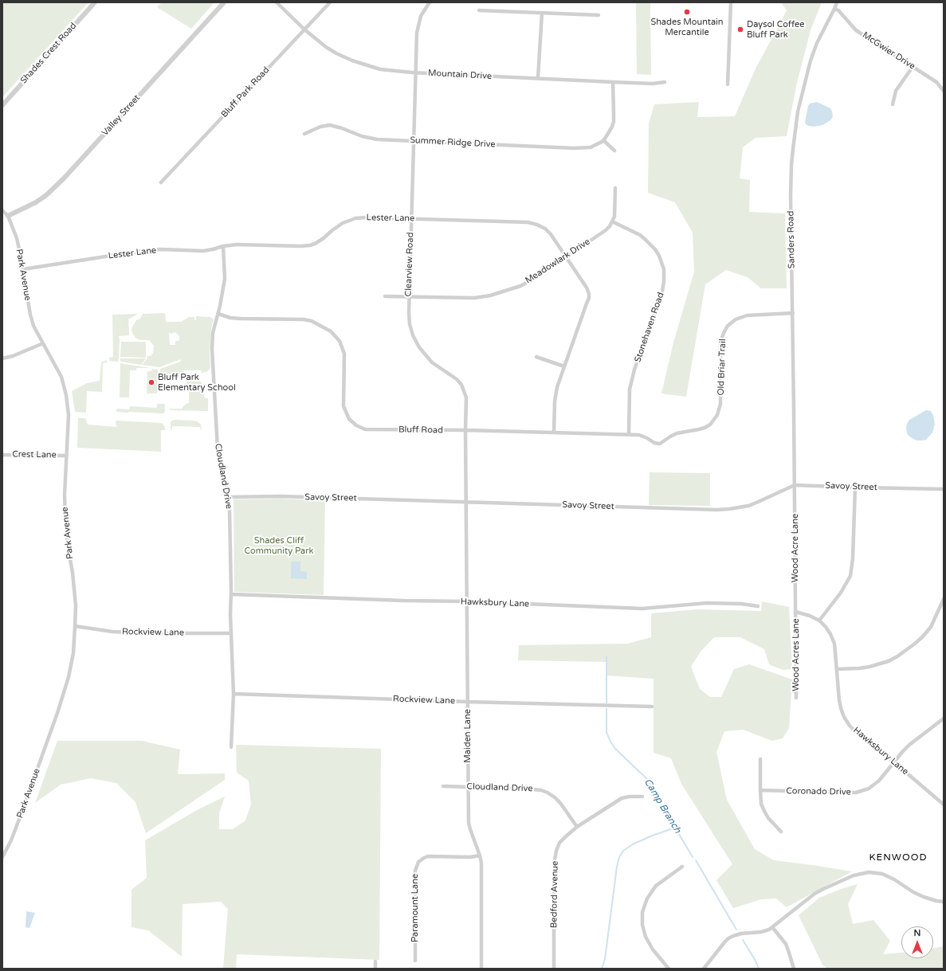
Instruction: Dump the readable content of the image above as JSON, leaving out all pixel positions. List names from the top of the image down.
{
  "streets": {
    "street": [
      "McGwier Drive",
      "Shades Crest Road",
      "Mountain Drive",
      "Bluff Park Road",
      "Valley Street",
      "Summer Ridge Drive",
      "Lester Lane",
      "Sanders Road",
      "Meadowlark Drive",
      "Clearview Road",
      "Park Avenue",
      "Stonehaven Road",
      "Old Briar Trail",
      "Bluff Road",
      "Crest Lane",
      "Cloudland Drive",
      "Savoy Street",
      "Wood Acre Lane",
      "Hawksbury Lane",
      "Rockview Lane",
      "Wood Acres Lane",
      "Maiden Lane",
      "Coronado Drive",
      "Bedford Avenue",
      "Paramount Lane"
    ]
  },
  "crossings": [
    ["McGwier Drive", "Sanders Road"],
    ["Mountain Drive", "Bluff Park Road"],
    ["Mountain Drive", "Clearview Road"],
    ["Valley Street", "Park Avenue"],
    ["Summer Ridge Drive", "Clearview Road"],
    ["Lester Lane", "Meadowlark Drive"],
    ["Lester Lane", "Clearview Road"],
    ["Lester Lane", "Park Avenue"],
    ["Lester Lane", "Bluff Road"],
    ["Lester Lane", "Cloudland Drive"],
    ["Sanders Road", "Old Briar Trail"],
    ["Sanders Road", "Savoy Street"],
    ["Sanders Road", "Wood Acre Lane"],
    ["Meadowlark Drive", "Clearview Road"],
    ["Meadowlark Drive", "Stonehaven Road"],
    ["Clearview Road", "Bluff Road"],
    ["Clearview Road", "Savoy Street"],
    ["Clearview Road", "Maiden Lane"],
    ["Park Avenue", "Crest Lane"],
    ["Park Avenue", "Rockview Lane"],
    ["Stonehaven Road", "Bluff Road"],
    ["Old Briar Trail", "Bluff Road"],
    ["Bluff Road", "Cloudland Drive"],
    ["Cloudland Drive", "Savoy Street"],
    ["Cloudland Drive", "Hawksbury Lane"],
    ["Cloudland Drive", "Rockview Lane"],
    ["Cloudland Drive", "Maiden Lane"],
    ["Cloudland Drive", "Bedford Avenue"],
    ["Savoy Street", "Wood Acre Lane"],
    ["Savoy Street", "Maiden Lane"],
    ["Wood Acre Lane", "Hawksbury Lane"],
    ["Wood Acre Lane", "Wood Acres Lane"],
    ["Hawksbury Lane", "Wood Acres Lane"],
    ["Hawksbury Lane", "Maiden Lane"],
    ["Hawksbury Lane", "Coronado Drive"],
    ["Rockview Lane", "Maiden Lane"],
    ["Maiden Lane", "Paramount Lane"]
  ],
  "districts": ["KENWOOD"],
  "water": ["Camp Branch"],
  "parks": ["Shades Cliff Community Park"],
  "places": ["Shades Mountain Mercantile", "Daysol Coffee Bluff Park", "Bluff Park Elementary School"],
  "north": "top"
}
